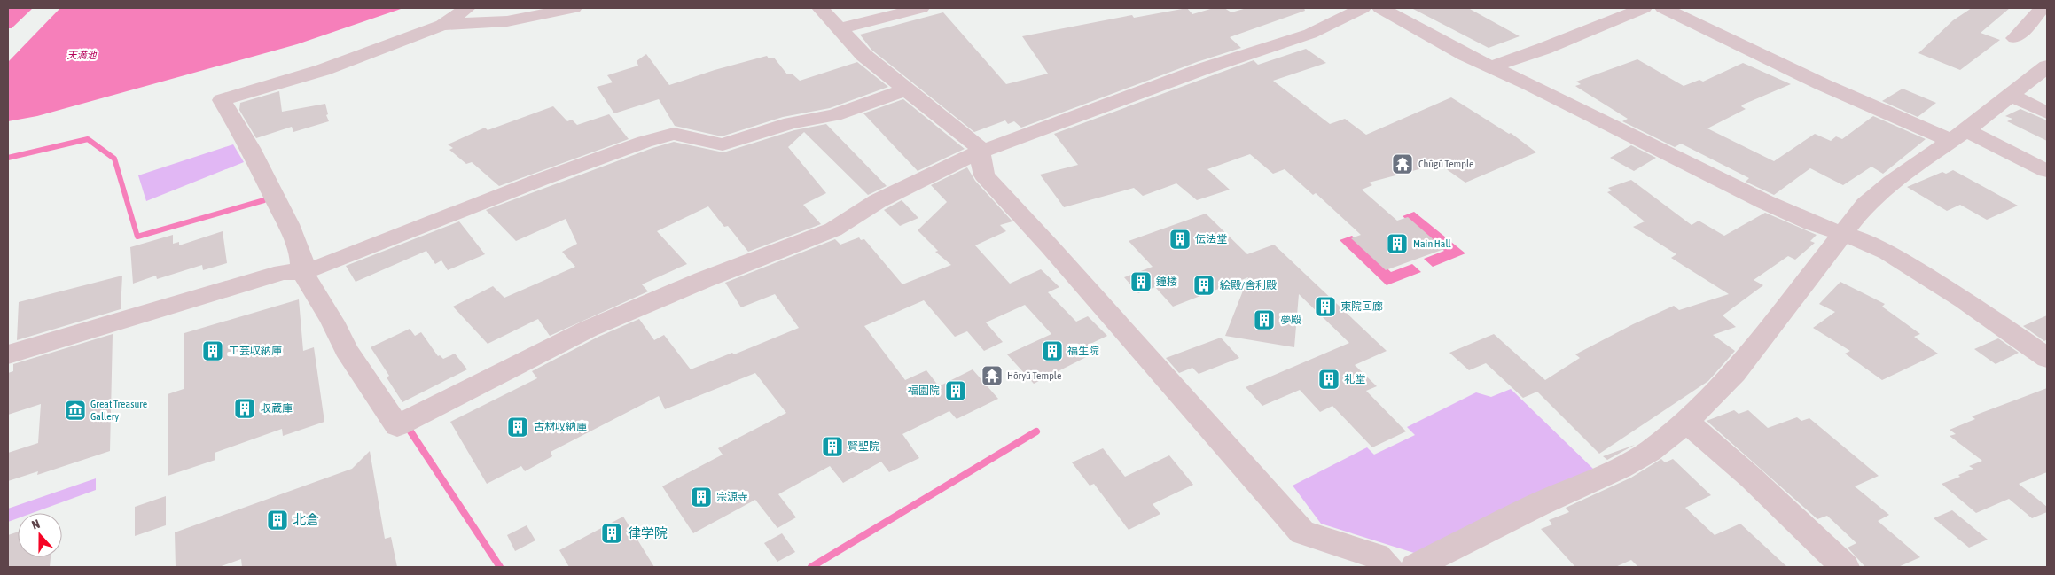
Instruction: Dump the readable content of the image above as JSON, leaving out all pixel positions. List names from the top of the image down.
{
  "water": ["天満池"],
  "places": {
    "temple": ["Chūgū Temple", "Hōryū Temple"],
    "building": [
      "伝法堂",
      "Main Hall",
      "鐘楼",
      "絵殿/舎利殿",
      "東院回廊",
      "夢殿",
      "工芸収納庫",
      "福生院",
      "礼堂",
      "福園院",
      "収蔵庫",
      "古材収納庫",
      "賢聖院",
      "宗源寺",
      "北倉",
      "律学院"
    ],
    "museum": ["Great Treasure Gallery"]
  },
  "north": "top"
}
